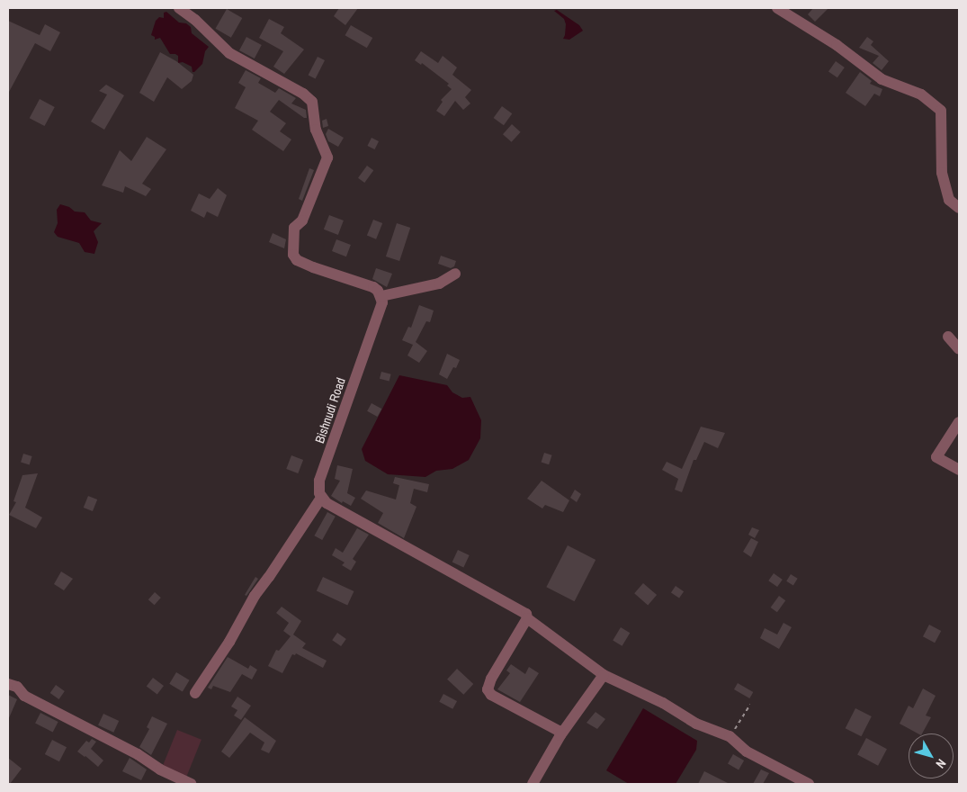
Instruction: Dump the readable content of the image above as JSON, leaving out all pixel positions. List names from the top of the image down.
{
  "streets": {
    "street": ["Bishnudi Road"]
  },
  "north": "bottom right"
}
